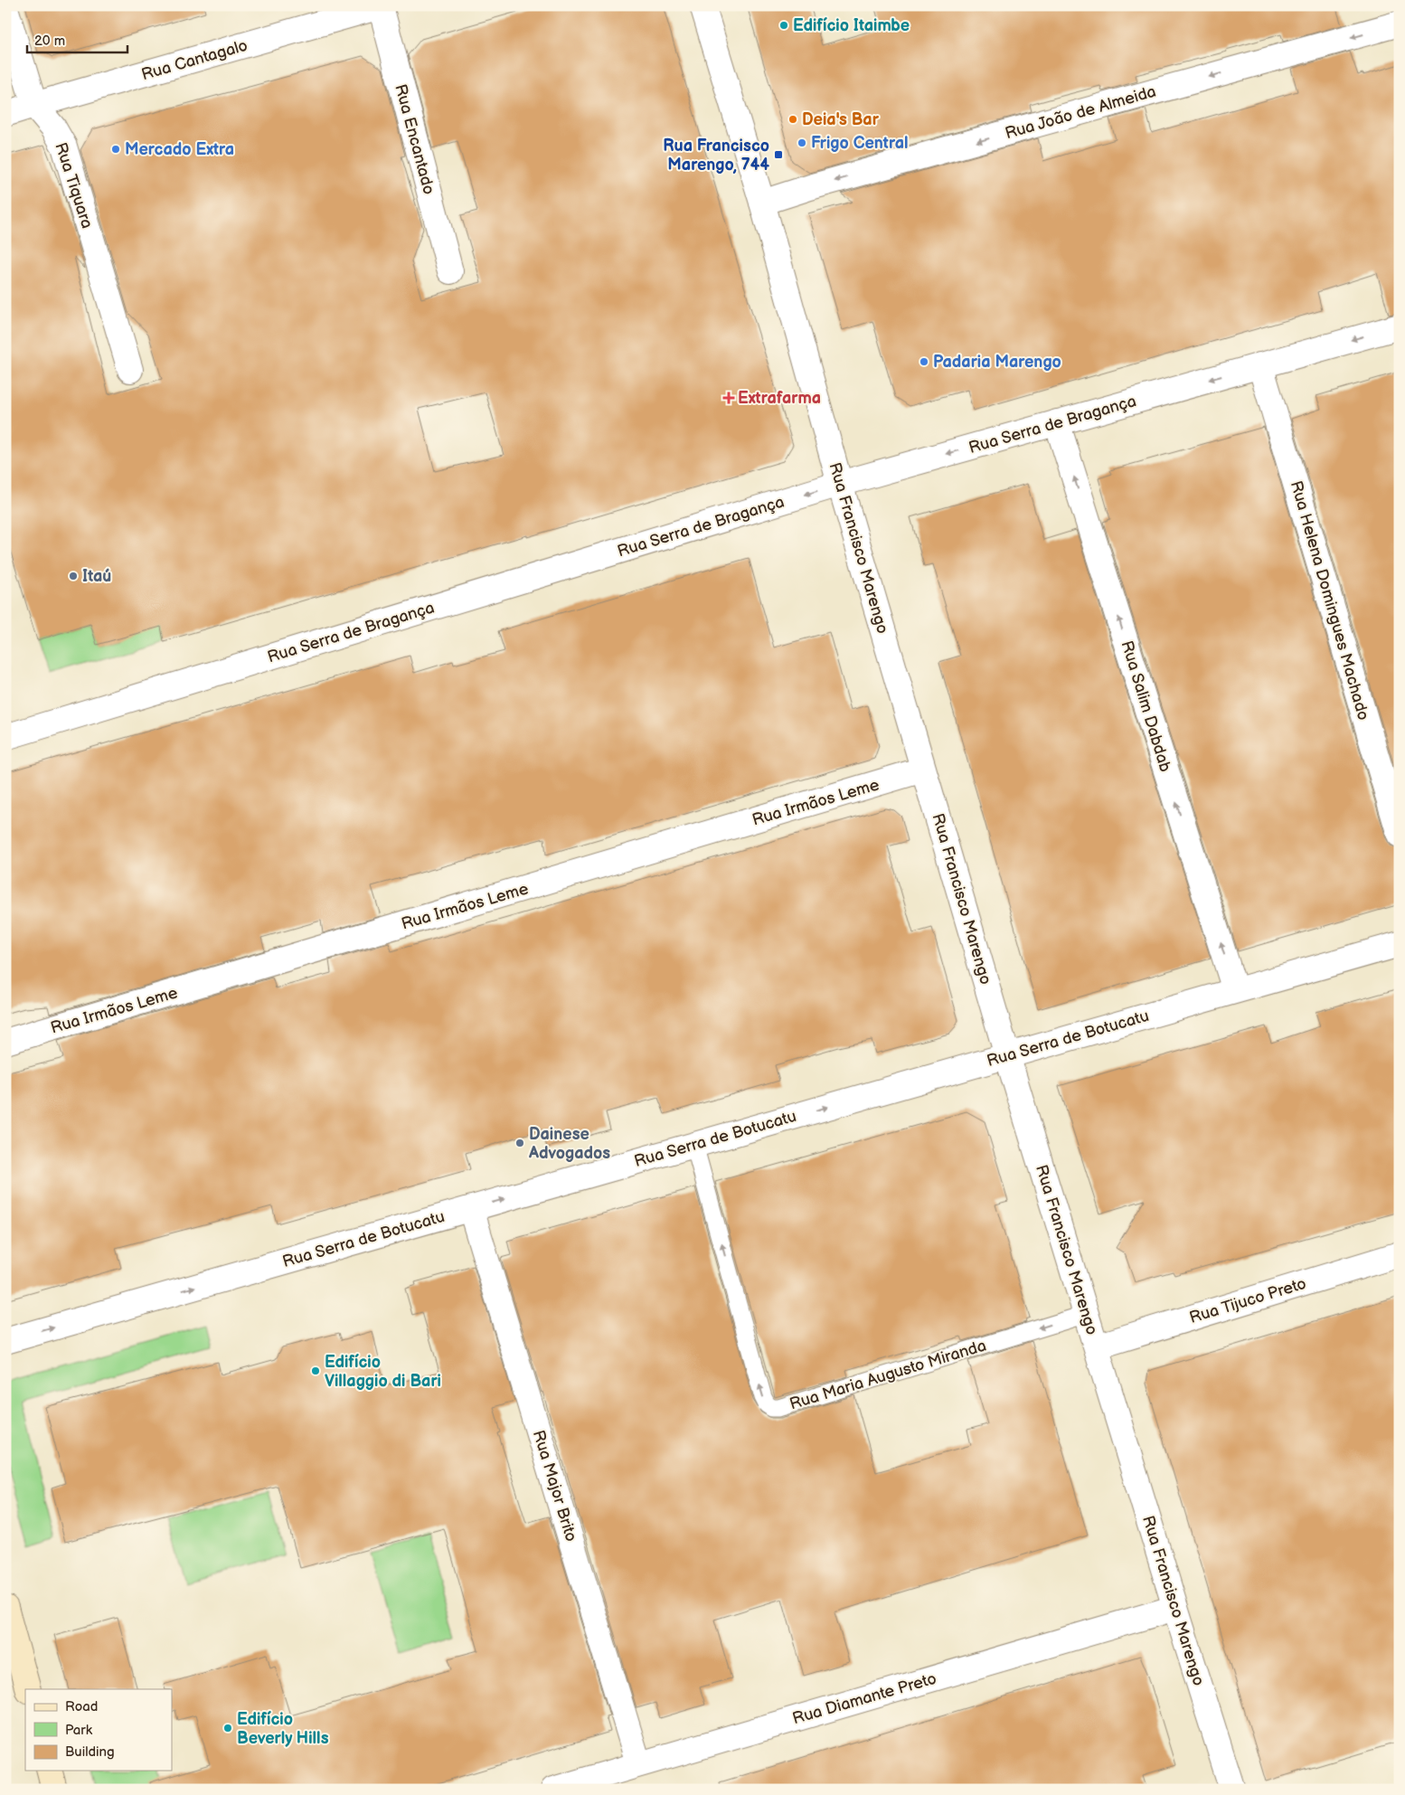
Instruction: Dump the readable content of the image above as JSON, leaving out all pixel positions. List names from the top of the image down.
{
  "streets": {
    "street": [
      "Rua Cantagalo",
      "Rua João de Almeida",
      "Rua Encantado",
      "Rua Tiquara",
      "Rua Serra de Bragança",
      "Rua Francisco Marengo",
      "Rua Helena Domingues Machado",
      "Rua Salim Dabdab",
      "Rua Irmãos Leme",
      "Rua Serra de Botucatu",
      "Rua Tijuco Preto",
      "Rua Major Brito",
      "Rua Diamante Preto"
    ],
    "lane": ["Rua Maria Augusto Miranda"]
  },
  "crossings": [
    ["Rua Cantagalo", "Rua Encantado"],
    ["Rua Cantagalo", "Rua Tiquara"],
    ["Rua João de Almeida", "Rua Francisco Marengo"],
    ["Rua Serra de Bragança", "Rua Francisco Marengo"],
    ["Rua Serra de Bragança", "Rua Helena Domingues Machado"],
    ["Rua Serra de Bragança", "Rua Salim Dabdab"],
    ["Rua Francisco Marengo", "Rua Irmãos Leme"],
    ["Rua Francisco Marengo", "Rua Serra de Botucatu"],
    ["Rua Francisco Marengo", "Rua Tijuco Preto"],
    ["Rua Francisco Marengo", "Rua Maria Augusto Miranda"],
    ["Rua Francisco Marengo", "Rua Diamante Preto"],
    ["Rua Salim Dabdab", "Rua Serra de Botucatu"],
    ["Rua Serra de Botucatu", "Rua Maria Augusto Miranda"],
    ["Rua Serra de Botucatu", "Rua Major Brito"],
    ["Rua Major Brito", "Rua Diamante Preto"]
  ],
  "one_way": [
    "Rua João de Almeida",
    "Rua Serra de Bragança",
    "Rua Salim Dabdab",
    "Rua Serra de Botucatu"
  ],
  "places": {
    "other": [
      "Edifício Itaimbe",
      "Deia's Bar",
      "Frigo Central",
      "Mercado Extra",
      "Padaria Marengo",
      "Itaú",
      "Dainese Advogados",
      "Edifício Villaggio di Bari",
      "Edifício Beverly Hills"
    ],
    "transit": ["Rua Francisco Marengo, 744"],
    "health": ["Extrafarma"]
  },
  "legend": ["Road", "Park", "Building"],
  "scale_bar": "20 m"
}
